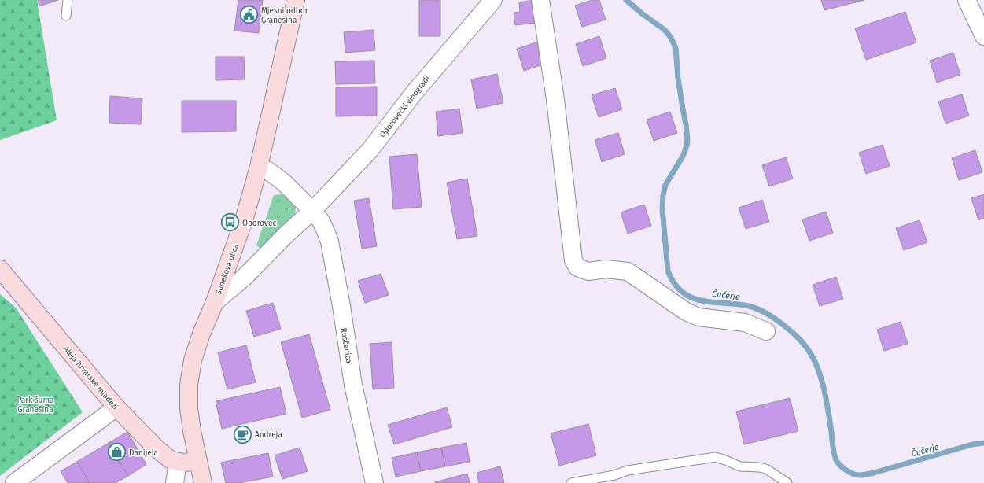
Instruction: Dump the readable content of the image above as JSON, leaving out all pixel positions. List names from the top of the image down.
{
  "streets": {
    "street": [
      "Oporovečki vinogradi",
      "Sunekova ulica",
      "Ruščenica",
      "Aleja hrvatske mladeži"
    ]
  },
  "crossings": [
    ["Oporovečki vinogradi", "Sunekova ulica"],
    ["Oporovečki vinogradi", "Ruščenica"],
    ["Sunekova ulica", "Aleja hrvatske mladeži"]
  ],
  "water": ["Čučerje"],
  "parks": ["Park šuma Granešina"],
  "places": {
    "public building": ["Mjesni odbor Granešina"],
    "bus stop": ["Oporovec"],
    "cafe": ["Andreja"],
    "shop": ["Danijela"]
  }
}
